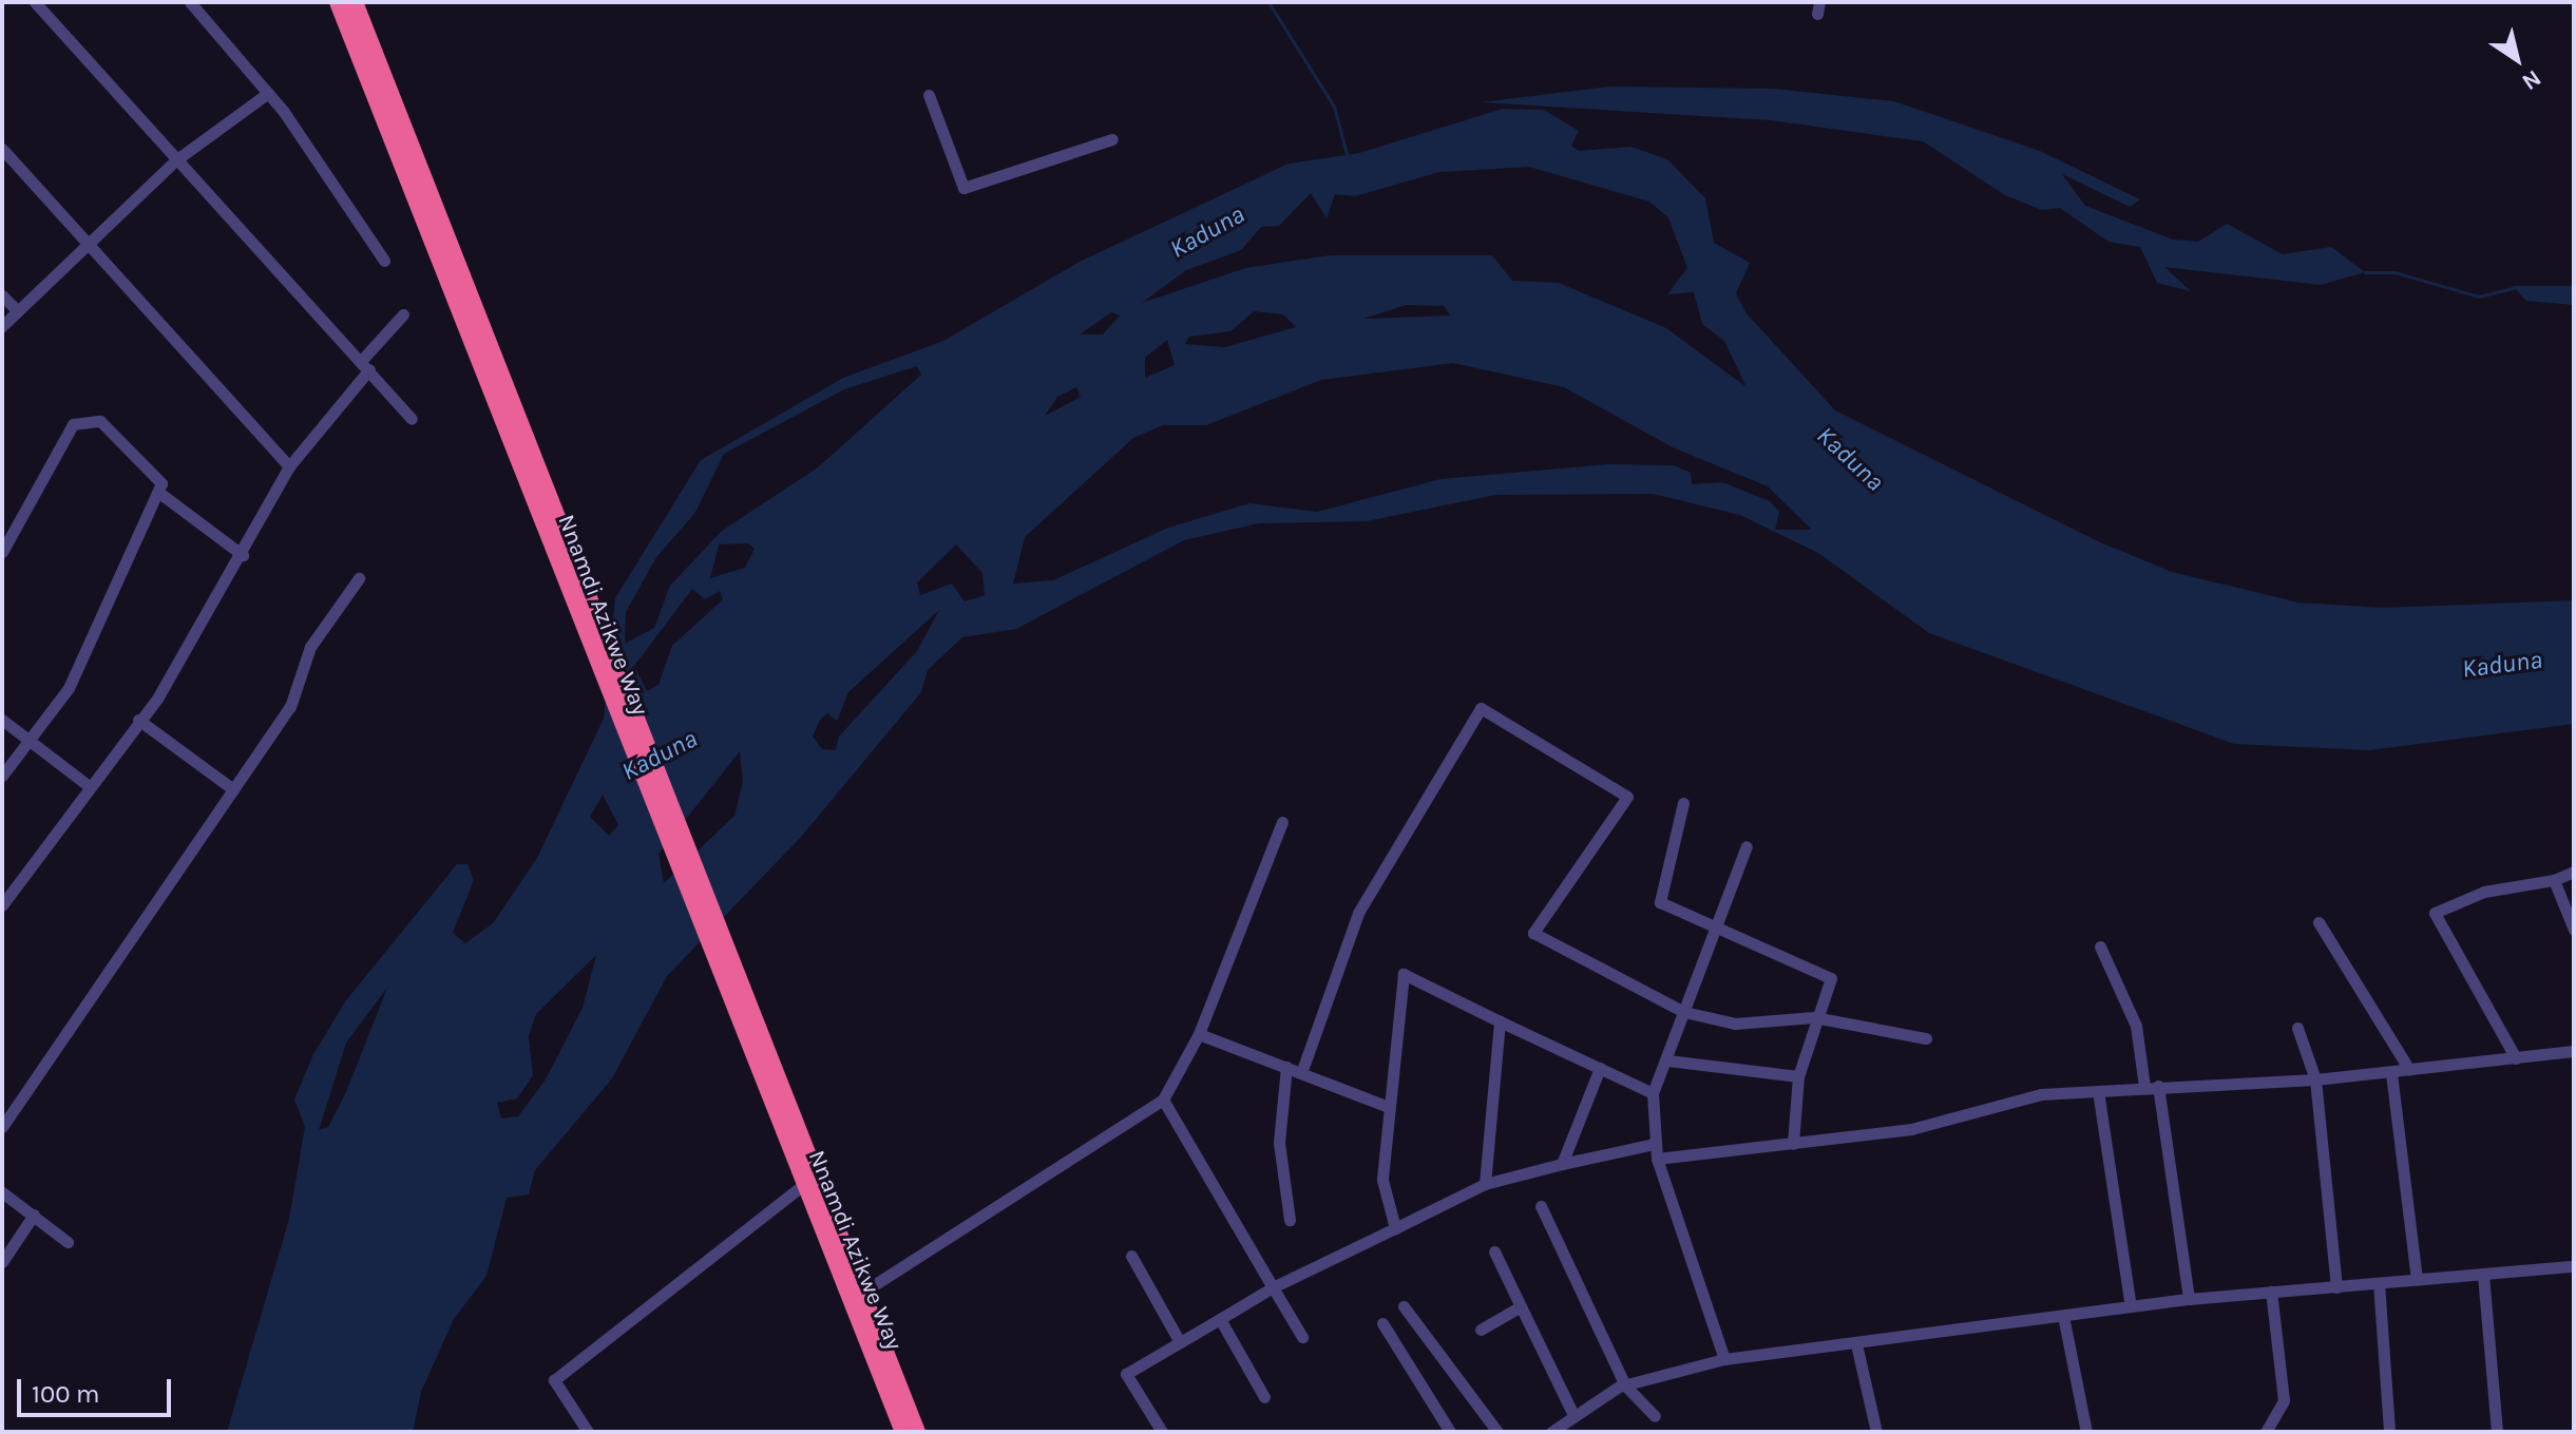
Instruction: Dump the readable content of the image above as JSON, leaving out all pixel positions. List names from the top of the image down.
{
  "streets": {
    "highway": ["Nnamdi Azikwe Way"]
  },
  "water": ["Kaduna"],
  "scale_bar": "100 m",
  "north": "bottom right"
}
